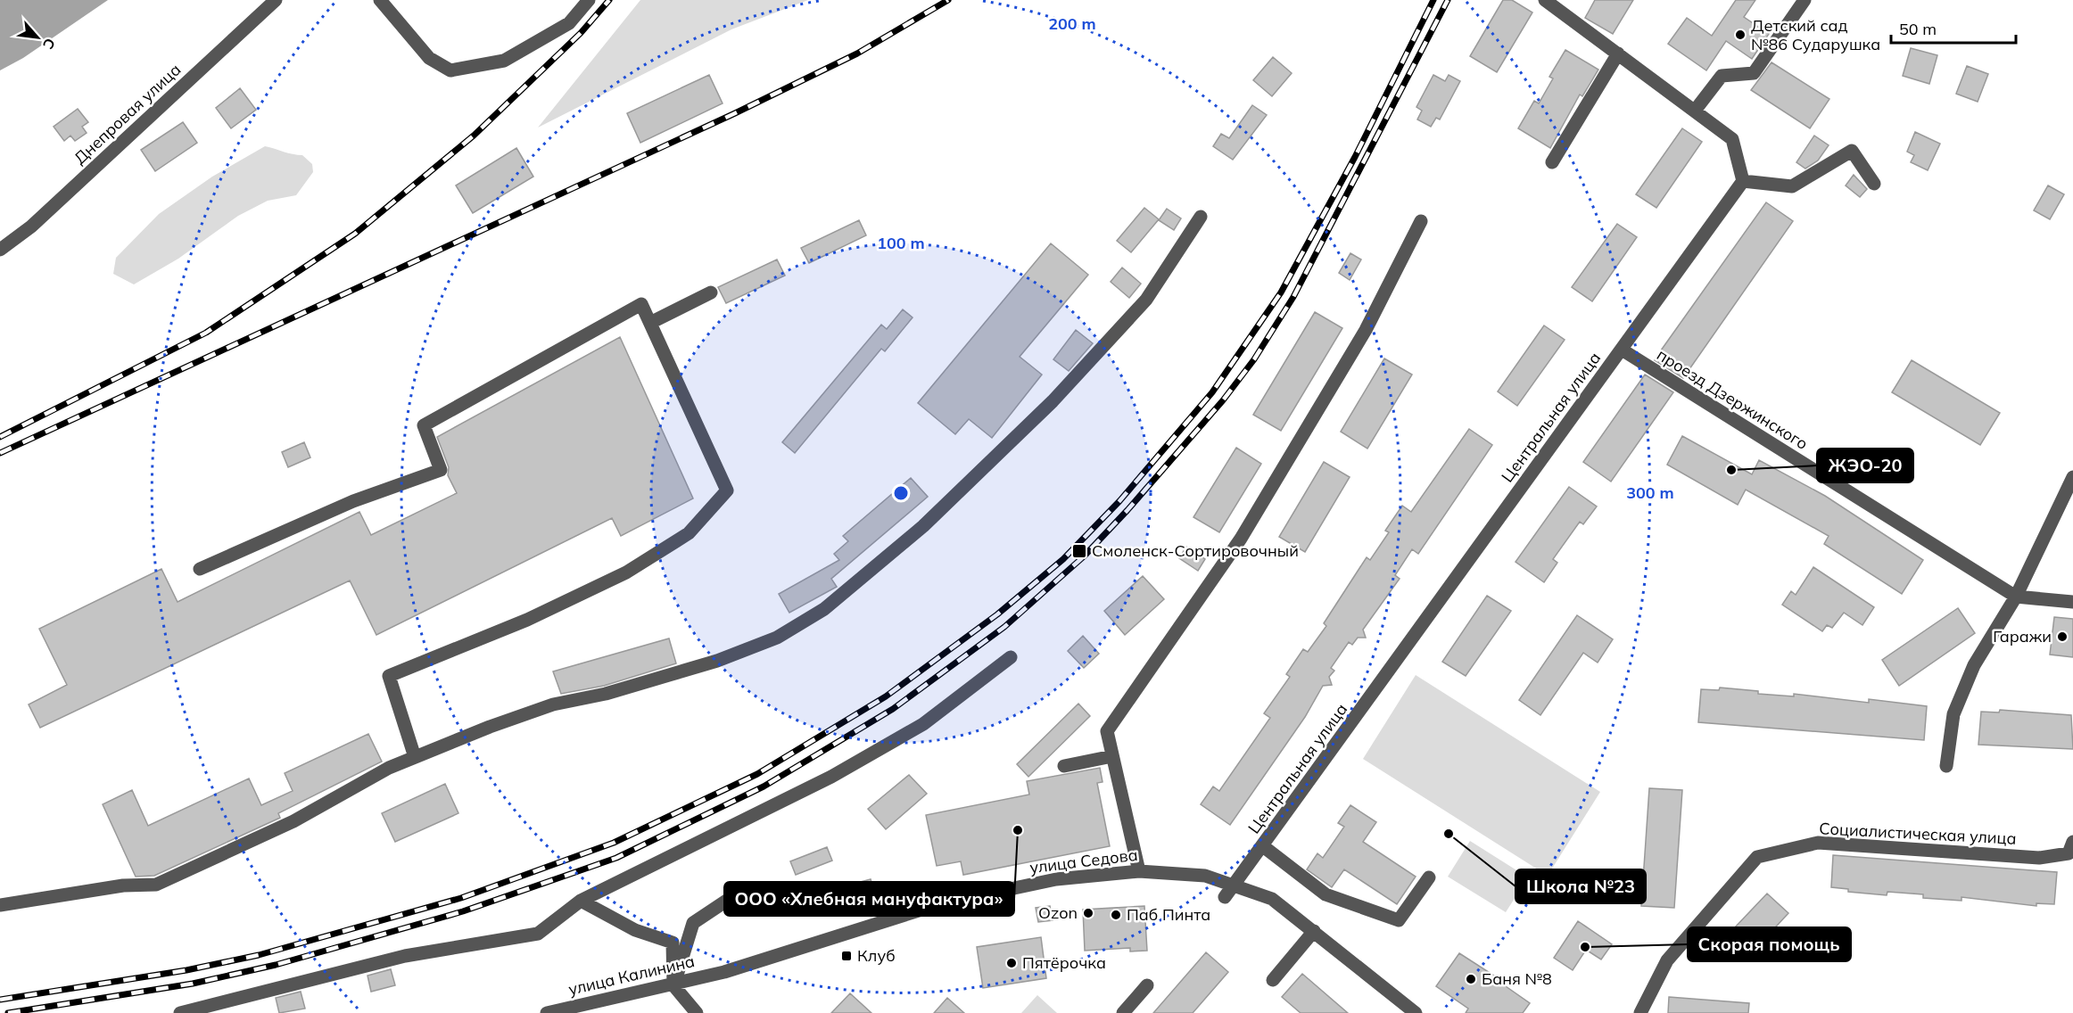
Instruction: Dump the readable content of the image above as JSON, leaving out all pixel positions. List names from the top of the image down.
{
  "streets": {
    "street": [
      "Днепровая улица",
      "проезд Дзержинского",
      "Центральная улица",
      "Социалистическая улица",
      "улица Седова",
      "улица Калинина"
    ]
  },
  "crossings": [
    ["проезд Дзержинского", "Центральная улица"],
    ["Центральная улица", "улица Седова"],
    ["улица Седова", "улица Калинина"]
  ],
  "places": {
    "other": [
      "Детский сад №86 Сударушка",
      "ЖЭО-20",
      "Гаражи",
      "ООО «Хлебная мануфактура»",
      "Школа №23",
      "Ozon",
      "Паб Пинта",
      "Скорая помощь",
      "Пятёрочка",
      "Баня №8"
    ],
    "transit": ["Смоленск-Сортировочный", "Клуб"]
  },
  "scale_bar": "50 m",
  "north": "bottom right",
  "rings": ["200 m", "100 m", "300 m"]
}
